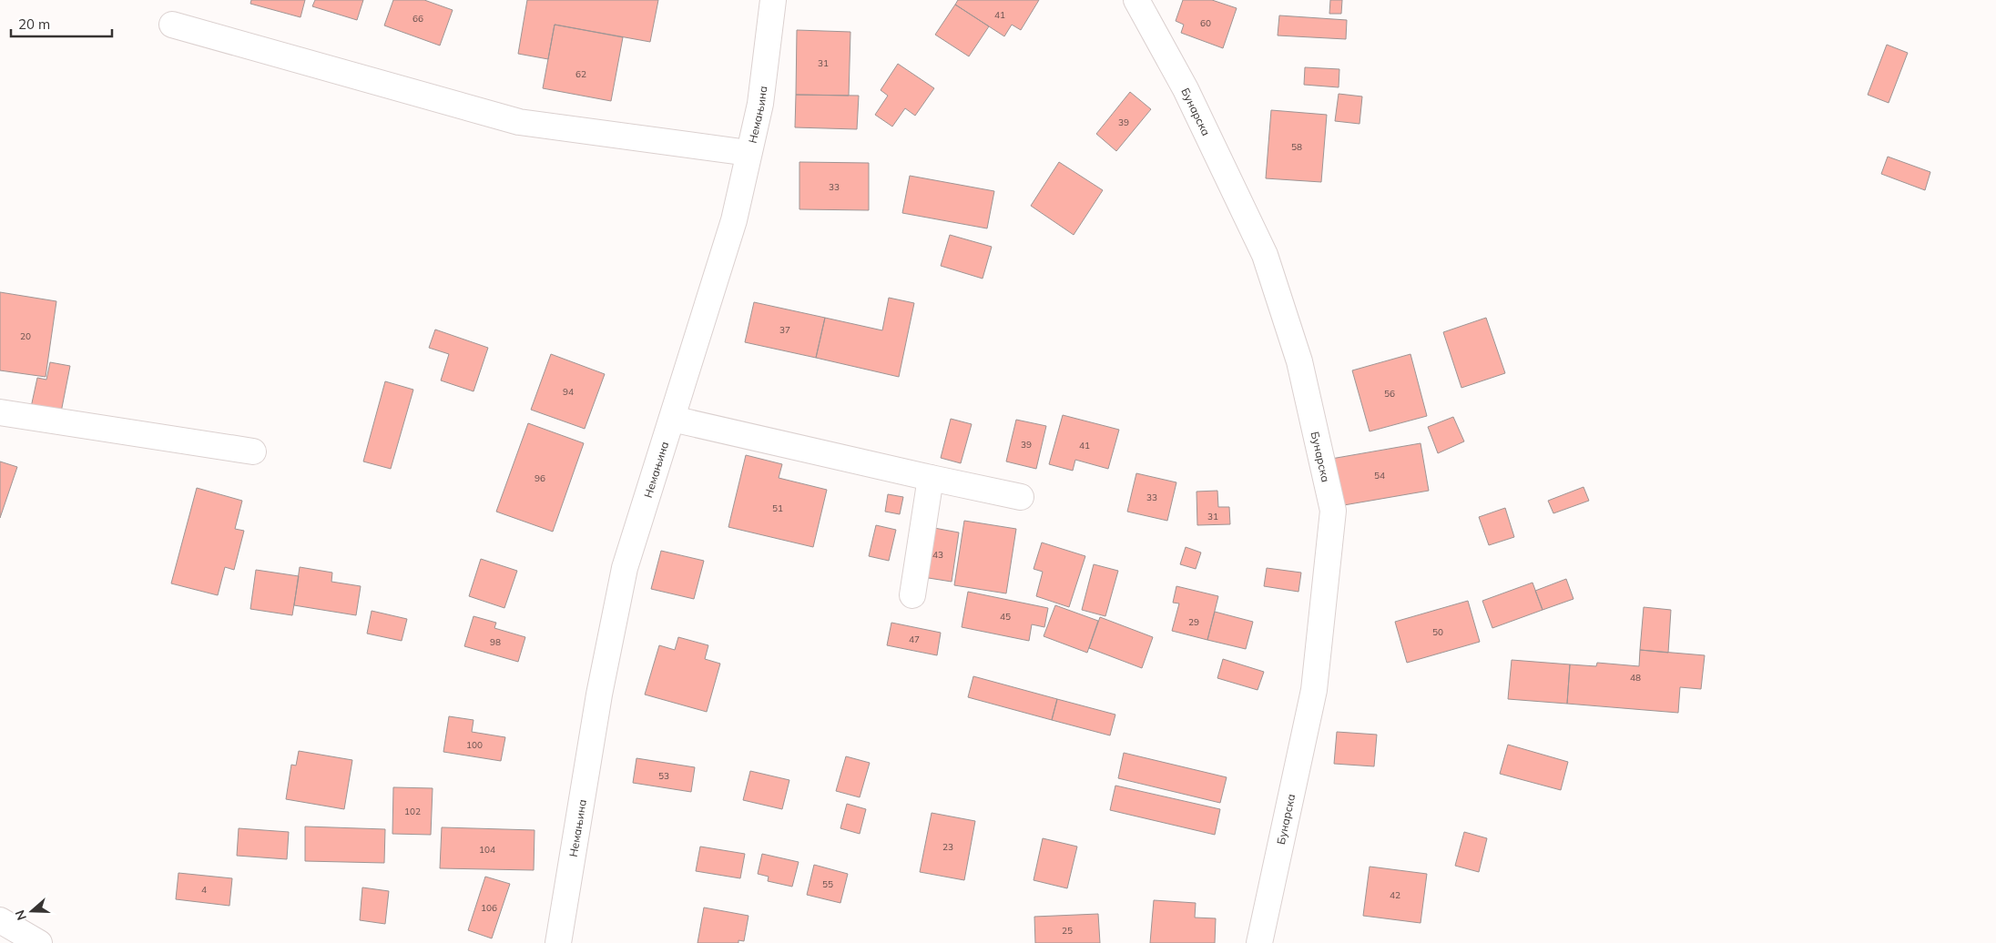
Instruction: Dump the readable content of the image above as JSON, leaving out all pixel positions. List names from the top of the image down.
{
  "streets": {
    "street": ["Бунарска", "Немањина"]
  },
  "house_numbers": [
    "41",
    "66",
    "60",
    "31",
    "62",
    "39",
    "58",
    "33",
    "37",
    "20",
    "94",
    "56",
    "39",
    "41",
    "54",
    "96",
    "33",
    "51",
    "31",
    "43",
    "45",
    "29",
    "50",
    "47",
    "98",
    "48",
    "100",
    "53",
    "102",
    "23",
    "104",
    "55",
    "4",
    "42",
    "106",
    "25"
  ],
  "scale_bar": "20 m",
  "north": "left"
}
